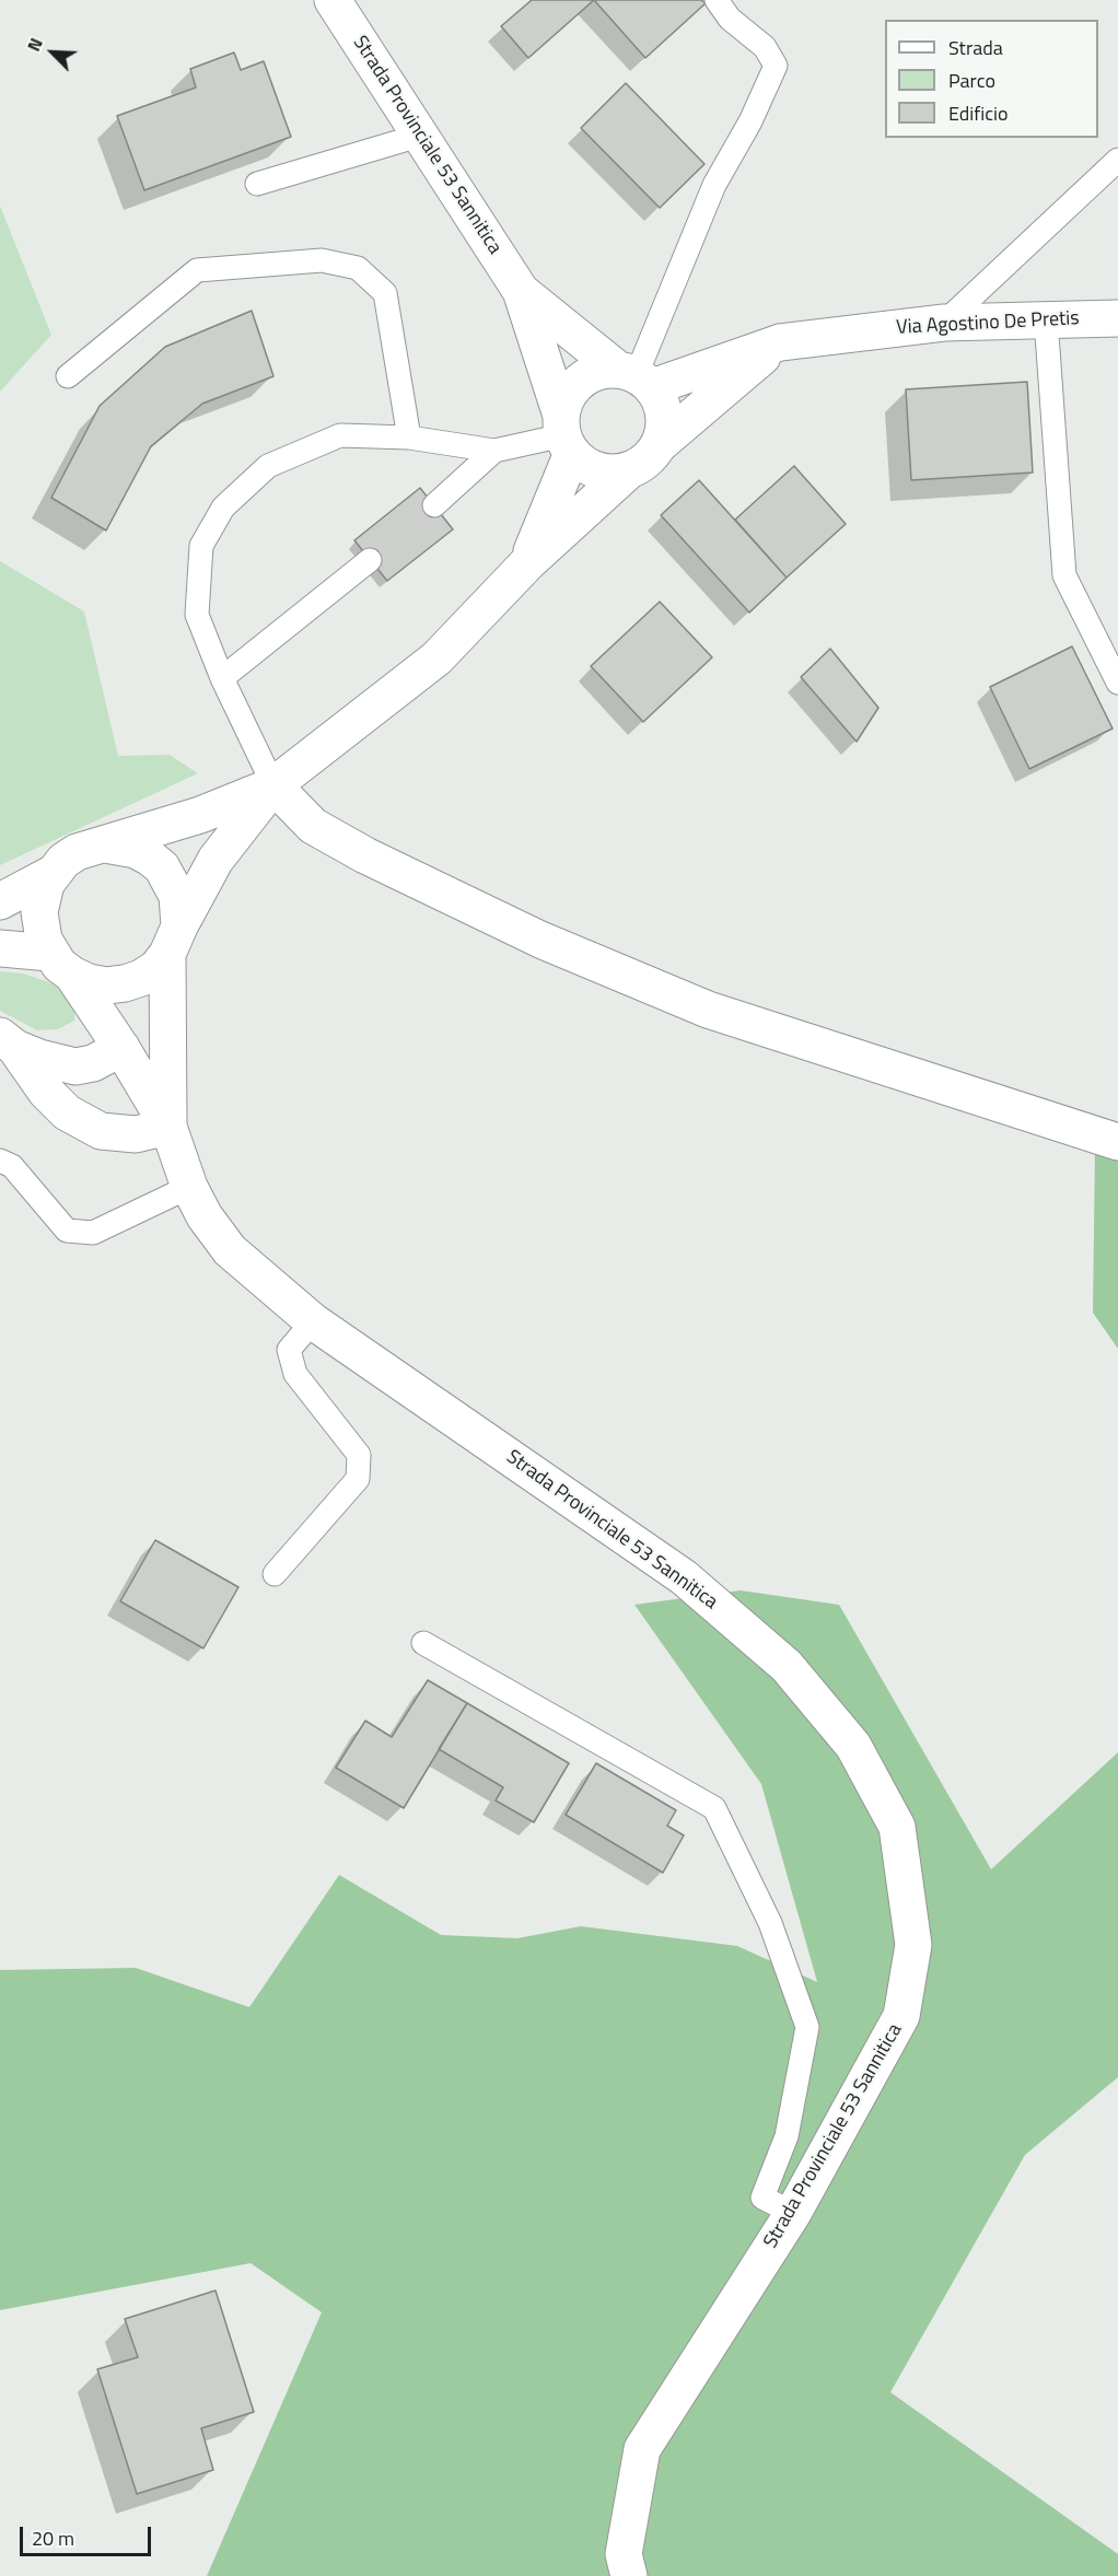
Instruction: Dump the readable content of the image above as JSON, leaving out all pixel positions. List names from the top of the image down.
{
  "streets": {
    "street": ["Strada Provinciale 53 Sannitica", "Via Agostino De Pretis"]
  },
  "crossings": [
    ["Strada Provinciale 53 Sannitica", "Via Agostino De Pretis"]
  ],
  "legend": ["Strada", "Parco", "Edificio"],
  "scale_bar": "20 m",
  "north": "top left"
}
